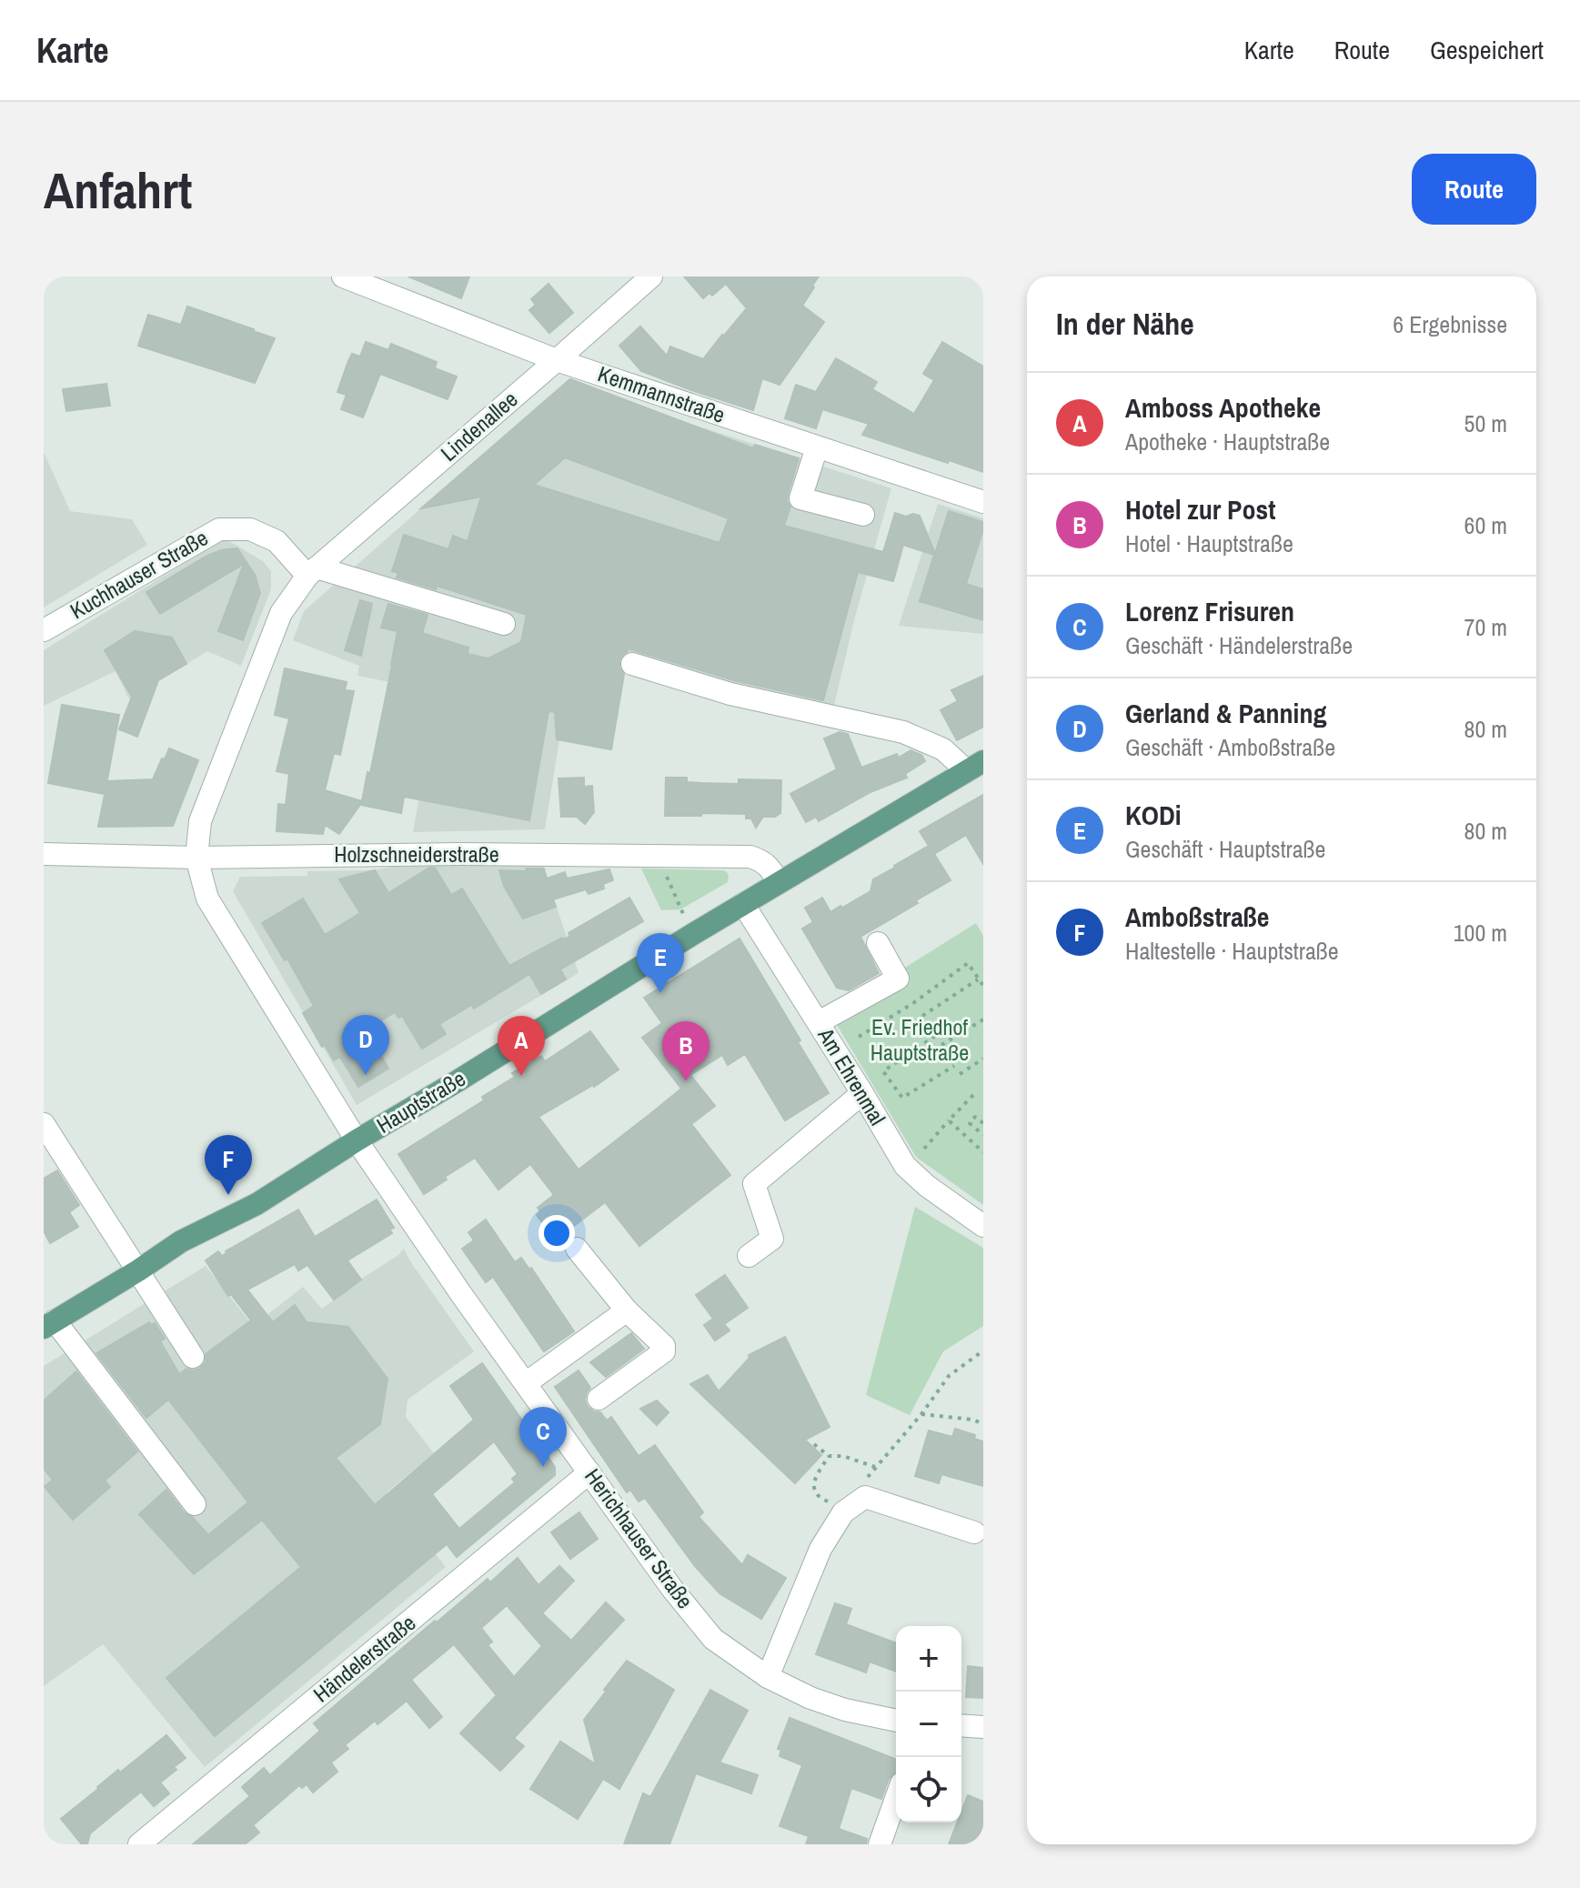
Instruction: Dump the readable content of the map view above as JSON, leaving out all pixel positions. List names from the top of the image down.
{
  "streets": {
    "main road": ["Hauptstraße"],
    "street": [
      "Kemmannstraße",
      "Lindenallee",
      "Kuchhauser Straße",
      "Holzschneiderstraße",
      "Am Ehrenmal",
      "Herichhauser Straße",
      "Händelerstraße"
    ]
  },
  "crossings": [
    ["Kemmannstraße", "Lindenallee"],
    ["Lindenallee", "Kuchhauser Straße"],
    ["Lindenallee", "Holzschneiderstraße"],
    ["Lindenallee", "Herichhauser Straße"],
    ["Holzschneiderstraße", "Hauptstraße"],
    ["Holzschneiderstraße", "Herichhauser Straße"],
    ["Am Ehrenmal", "Hauptstraße"],
    ["Hauptstraße", "Herichhauser Straße"],
    ["Herichhauser Straße", "Händelerstraße"]
  ],
  "parks": ["Ev. Friedhof Hauptstraße"],
  "page": {
    "header": "Karte",
    "nav": ["Karte", "Route", "Gespeichert"],
    "buttons": "Route",
    "title": "Anfahrt",
    "heading": ["In der Nähe", "6 Ergebnisse"],
    "list": [
      {
        "mark": "A",
        "name": "Amboss Apotheke",
        "note": "Apotheke · Hauptstraße",
        "value": "50 m"
      },
      {
        "mark": "B",
        "name": "Hotel zur Post",
        "note": "Hotel · Hauptstraße",
        "value": "60 m"
      },
      {
        "mark": "C",
        "name": "Lorenz Frisuren",
        "note": "Geschäft · Händelerstraße",
        "value": "70 m"
      },
      {
        "mark": "D",
        "name": "Gerland & Panning",
        "note": "Geschäft · Amboßstraße",
        "value": "80 m"
      },
      {
        "mark": "E",
        "name": "KODi",
        "note": "Geschäft · Hauptstraße",
        "value": "80 m"
      },
      {
        "mark": "F",
        "name": "Amboßstraße",
        "note": "Haltestelle · Hauptstraße",
        "value": "100 m"
      }
    ],
    "pins": [
      "E",
      "D",
      "A",
      "B",
      "F",
      "C"
    ],
    "map_buttons": ["+", "−"]
  }
}
